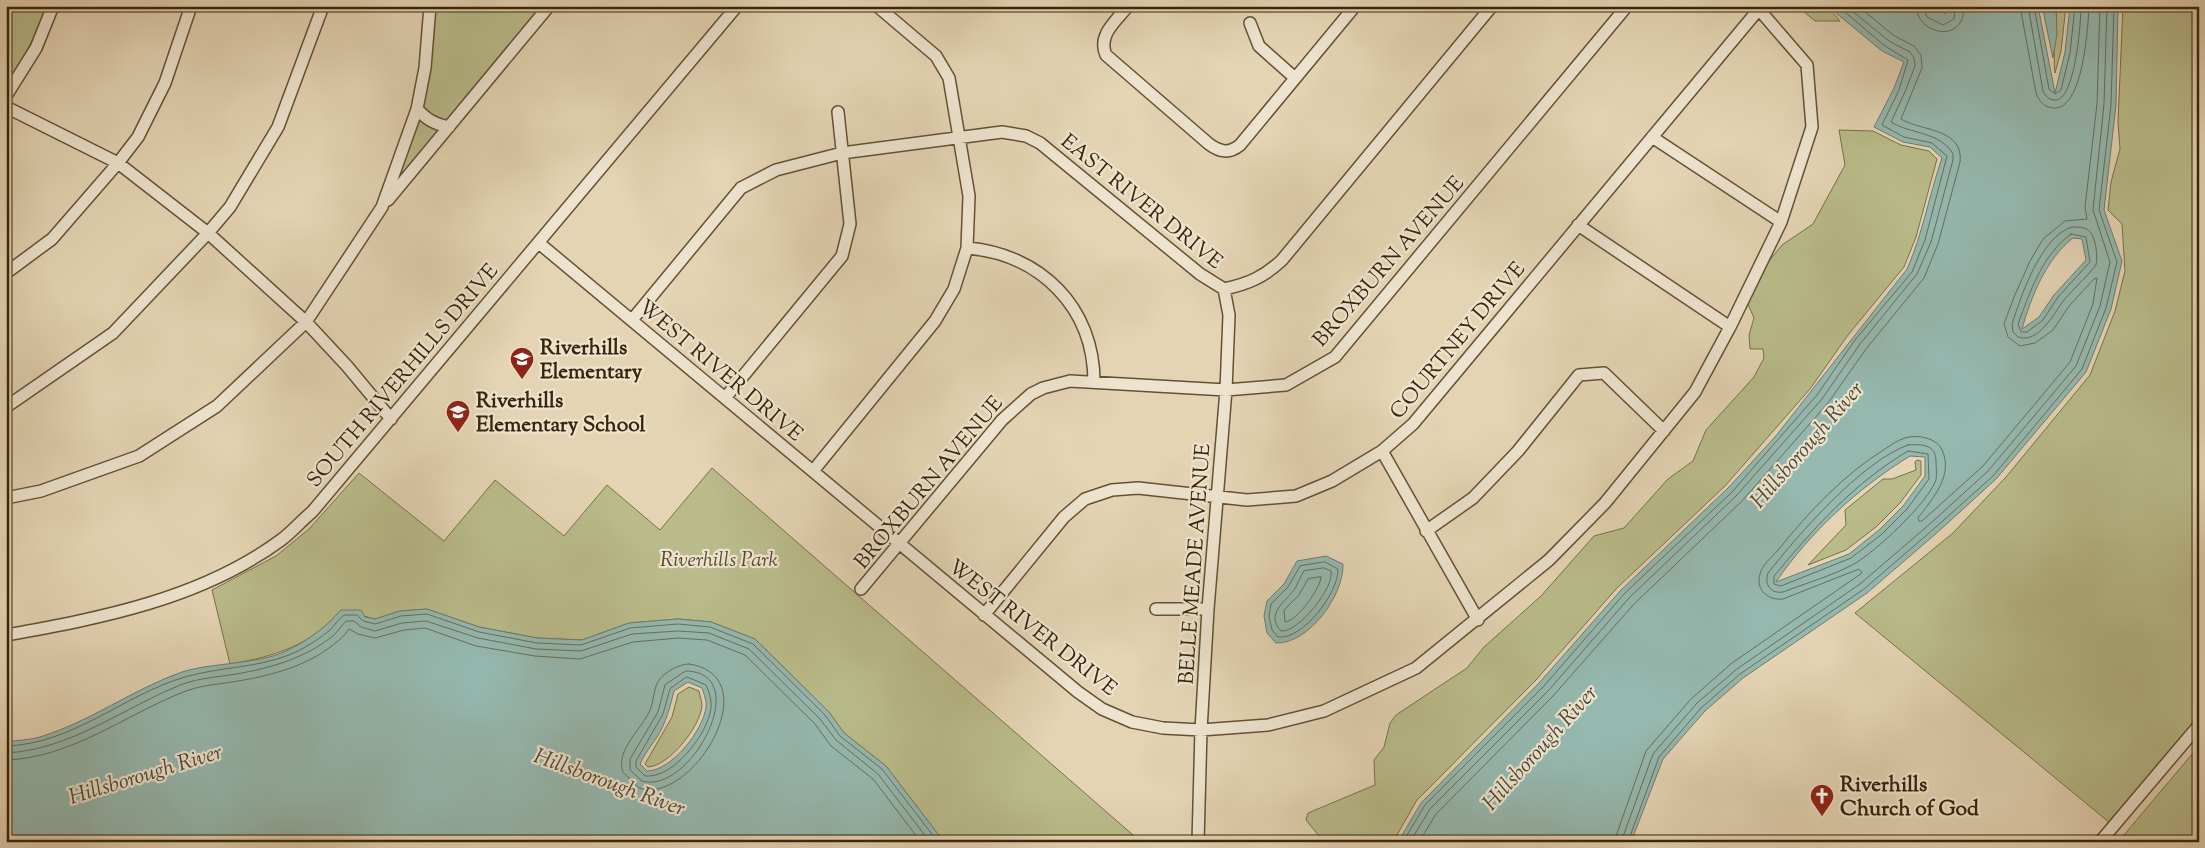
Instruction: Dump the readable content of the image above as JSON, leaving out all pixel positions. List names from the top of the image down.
{
  "streets": {
    "street": [
      "EAST RIVER DRIVE",
      "BROXBURN AVENUE",
      "COURTNEY DRIVE",
      "WEST RIVER DRIVE",
      "SOUTH RIVERHILLS DRIVE",
      "BELLE MEADE AVENUE"
    ]
  },
  "crossings": [
    ["EAST RIVER DRIVE", "WEST RIVER DRIVE"],
    ["EAST RIVER DRIVE", "BELLE MEADE AVENUE"],
    ["BROXBURN AVENUE", "WEST RIVER DRIVE"],
    ["BROXBURN AVENUE", "BELLE MEADE AVENUE"],
    ["COURTNEY DRIVE", "WEST RIVER DRIVE"],
    ["COURTNEY DRIVE", "BELLE MEADE AVENUE"],
    ["WEST RIVER DRIVE", "SOUTH RIVERHILLS DRIVE"],
    ["WEST RIVER DRIVE", "BELLE MEADE AVENUE"]
  ],
  "water": ["Hillsborough River"],
  "parks": ["Riverhills Park"],
  "places": {
    "school or university": ["Riverhills Elementary", "Riverhills Elementary School"],
    "church": ["Riverhills Church of God"]
  }
}
